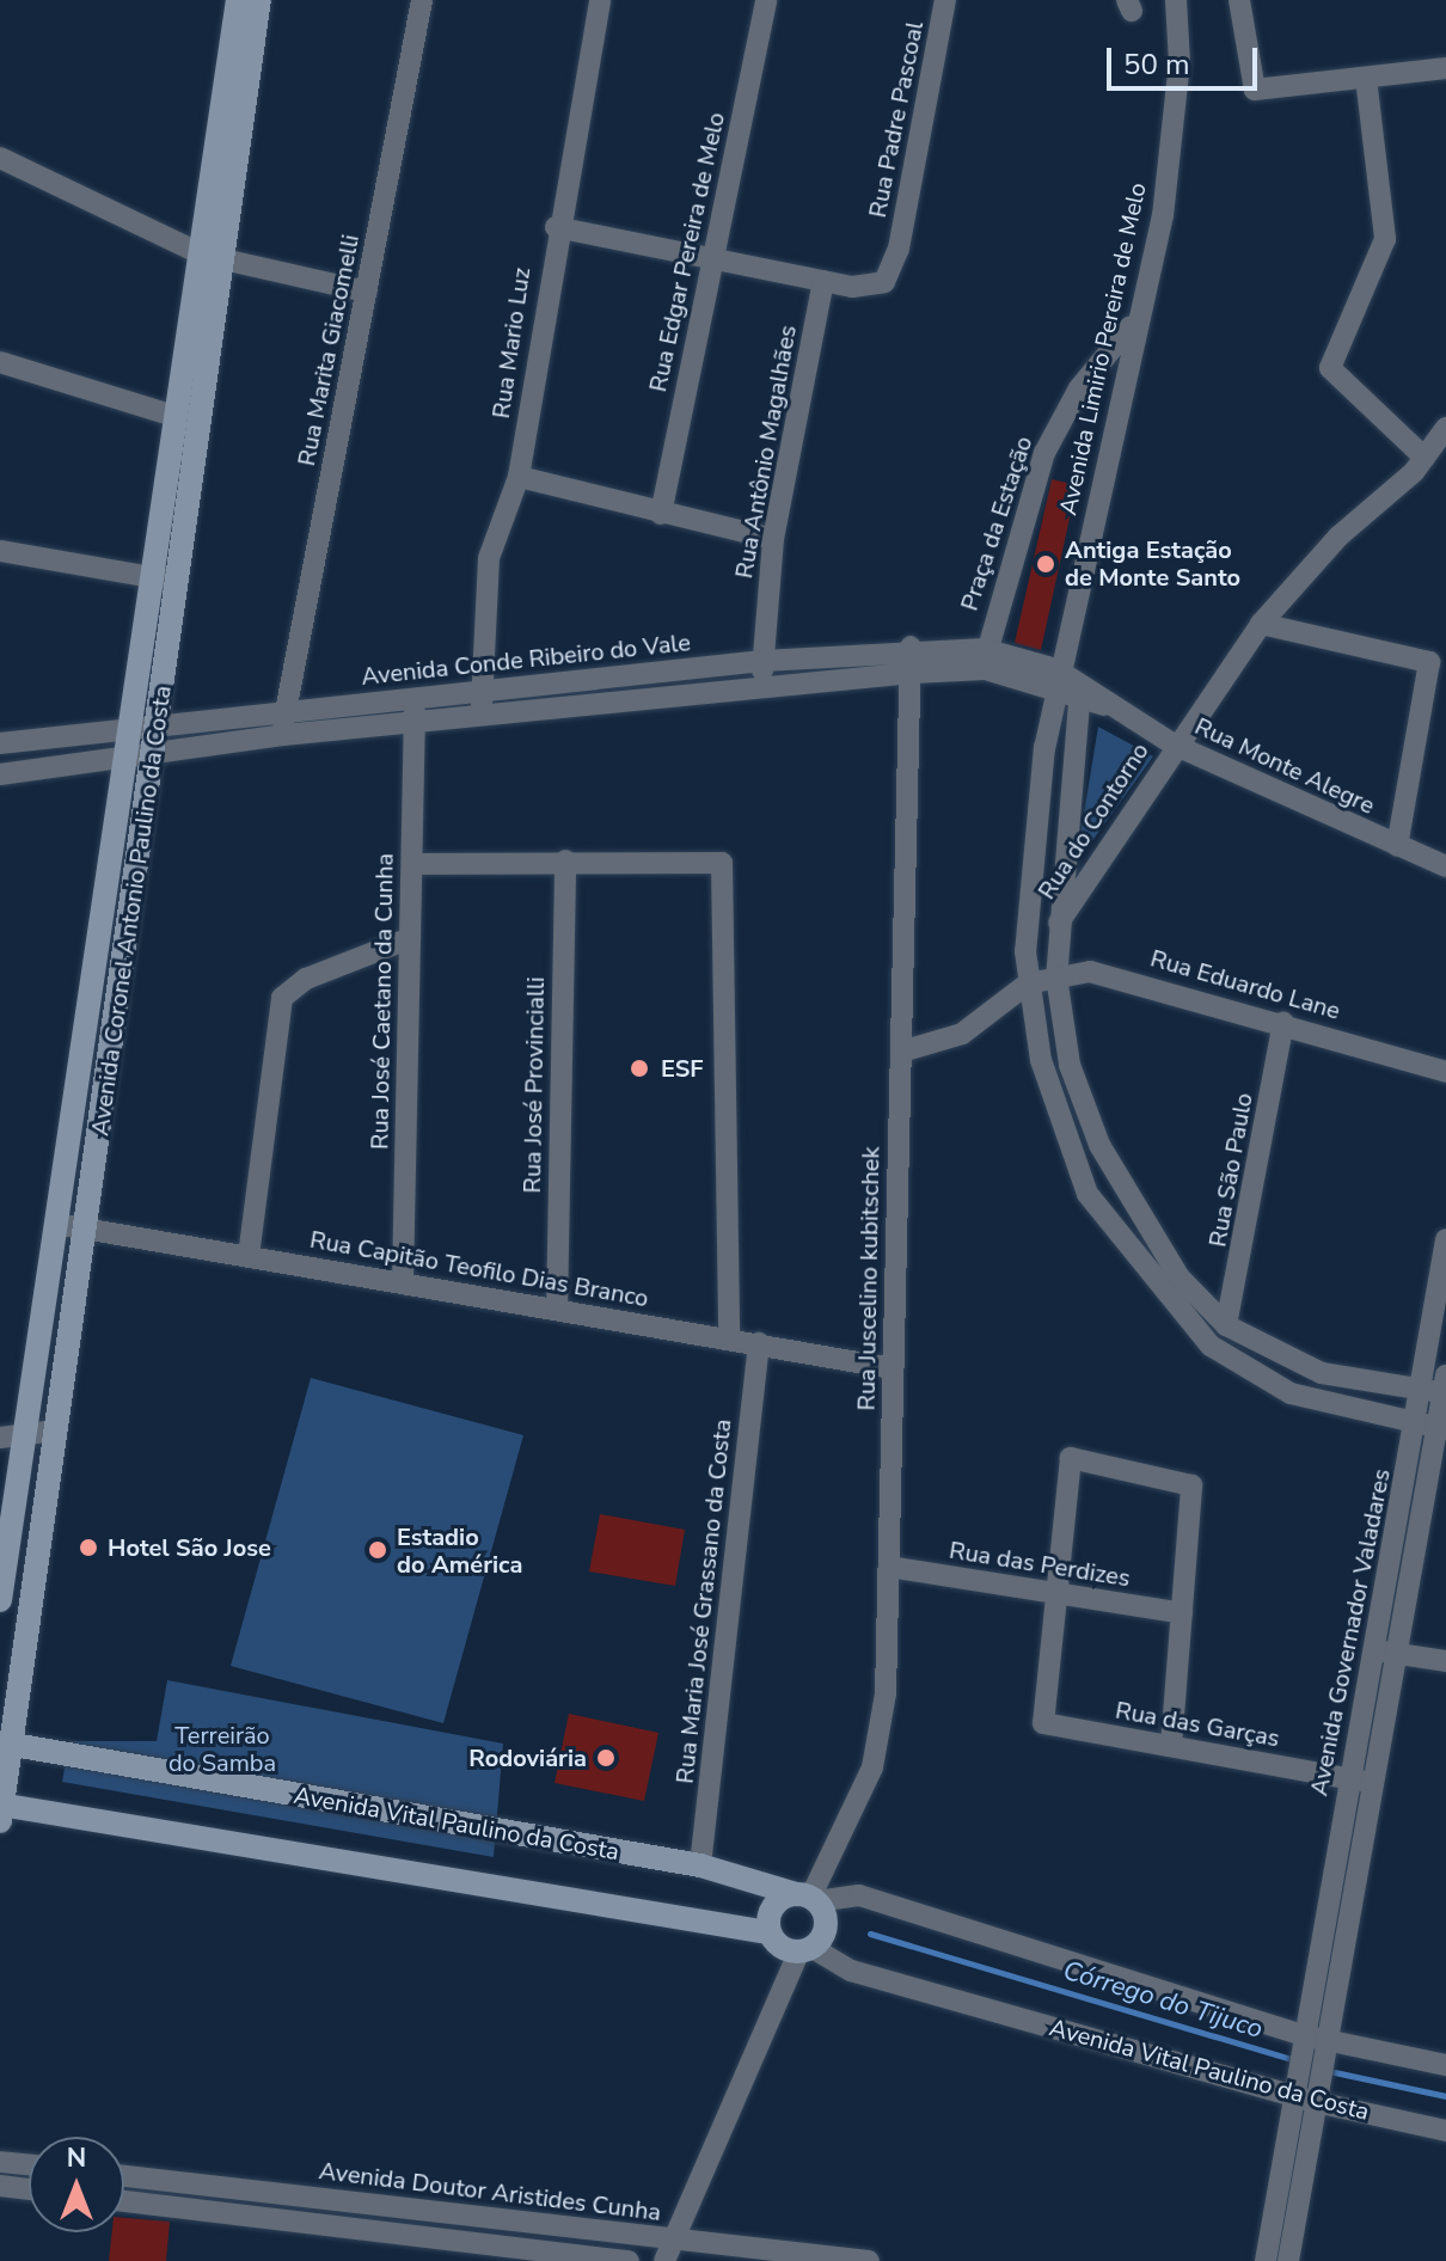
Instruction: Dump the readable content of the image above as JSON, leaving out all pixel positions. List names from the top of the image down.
{
  "streets": {
    "street": [
      "Rua Padre Pascoal",
      "Rua Edgar Pereira de Melo",
      "Rua Mario Luz",
      "Avenida Limirio Pereira de Melo",
      "Rua Marita Giacomelli",
      "Rua Antônio Magalhães",
      "Praça da Estação",
      "Avenida Conde Ribeiro do Vale",
      "Rua Monte Alegre",
      "Rua do Contorno",
      "Avenida Coronel Antonio Paulino da Costa",
      "Rua Eduardo Lane",
      "Rua José Caetano da Cunha",
      "Rua José Provincialli",
      "Rua São Paulo",
      "Rua Capitão Teofilo Dias Branco",
      "Rua Juscelino kubitschek",
      "Rua das Perdizes",
      "Rua Maria José Grassano da Costa",
      "Avenida Governador Valadares",
      "Rua das Garças",
      "Avenida Vital Paulino da Costa",
      "Avenida Doutor Aristides Cunha"
    ]
  },
  "crossings": [
    ["Rua Padre Pascoal", "Rua Antônio Magalhães"],
    ["Rua Mario Luz", "Avenida Conde Ribeiro do Vale"],
    ["Avenida Limirio Pereira de Melo", "Praça da Estação"],
    ["Avenida Limirio Pereira de Melo", "Avenida Conde Ribeiro do Vale"],
    ["Avenida Limirio Pereira de Melo", "Rua Monte Alegre"],
    ["Avenida Limirio Pereira de Melo", "Rua Eduardo Lane"],
    ["Avenida Limirio Pereira de Melo", "Avenida Governador Valadares"],
    ["Rua Marita Giacomelli", "Avenida Conde Ribeiro do Vale"],
    ["Rua Antônio Magalhães", "Avenida Conde Ribeiro do Vale"],
    ["Praça da Estação", "Avenida Conde Ribeiro do Vale"],
    ["Avenida Conde Ribeiro do Vale", "Rua Monte Alegre"],
    ["Avenida Conde Ribeiro do Vale", "Avenida Coronel Antonio Paulino da Costa"],
    ["Avenida Conde Ribeiro do Vale", "Rua José Caetano da Cunha"],
    ["Avenida Conde Ribeiro do Vale", "Rua Juscelino kubitschek"],
    ["Rua Monte Alegre", "Rua do Contorno"],
    ["Avenida Coronel Antonio Paulino da Costa", "Rua Capitão Teofilo Dias Branco"],
    ["Avenida Coronel Antonio Paulino da Costa", "Avenida Vital Paulino da Costa"],
    ["Rua Eduardo Lane", "Rua São Paulo"],
    ["Rua José Caetano da Cunha", "Rua Capitão Teofilo Dias Branco"],
    ["Rua José Provincialli", "Rua Capitão Teofilo Dias Branco"],
    ["Rua Capitão Teofilo Dias Branco", "Rua Juscelino kubitschek"],
    ["Rua Capitão Teofilo Dias Branco", "Rua Maria José Grassano da Costa"],
    ["Rua Juscelino kubitschek", "Rua das Perdizes"],
    ["Rua Juscelino kubitschek", "Avenida Vital Paulino da Costa"],
    ["Rua das Perdizes", "Rua das Garças"],
    ["Rua Maria José Grassano da Costa", "Avenida Vital Paulino da Costa"],
    ["Avenida Governador Valadares", "Rua das Garças"],
    ["Avenida Governador Valadares", "Avenida Vital Paulino da Costa"]
  ],
  "water": ["Córrego do Tijuco"],
  "parks": ["Terreirão do Samba"],
  "places": [
    "Antiga Estação de Monte Santo",
    "ESF",
    "Hotel São Jose",
    "Estadio do América",
    "Rodoviária"
  ],
  "scale_bar": "50 m",
  "north": "top"
}
